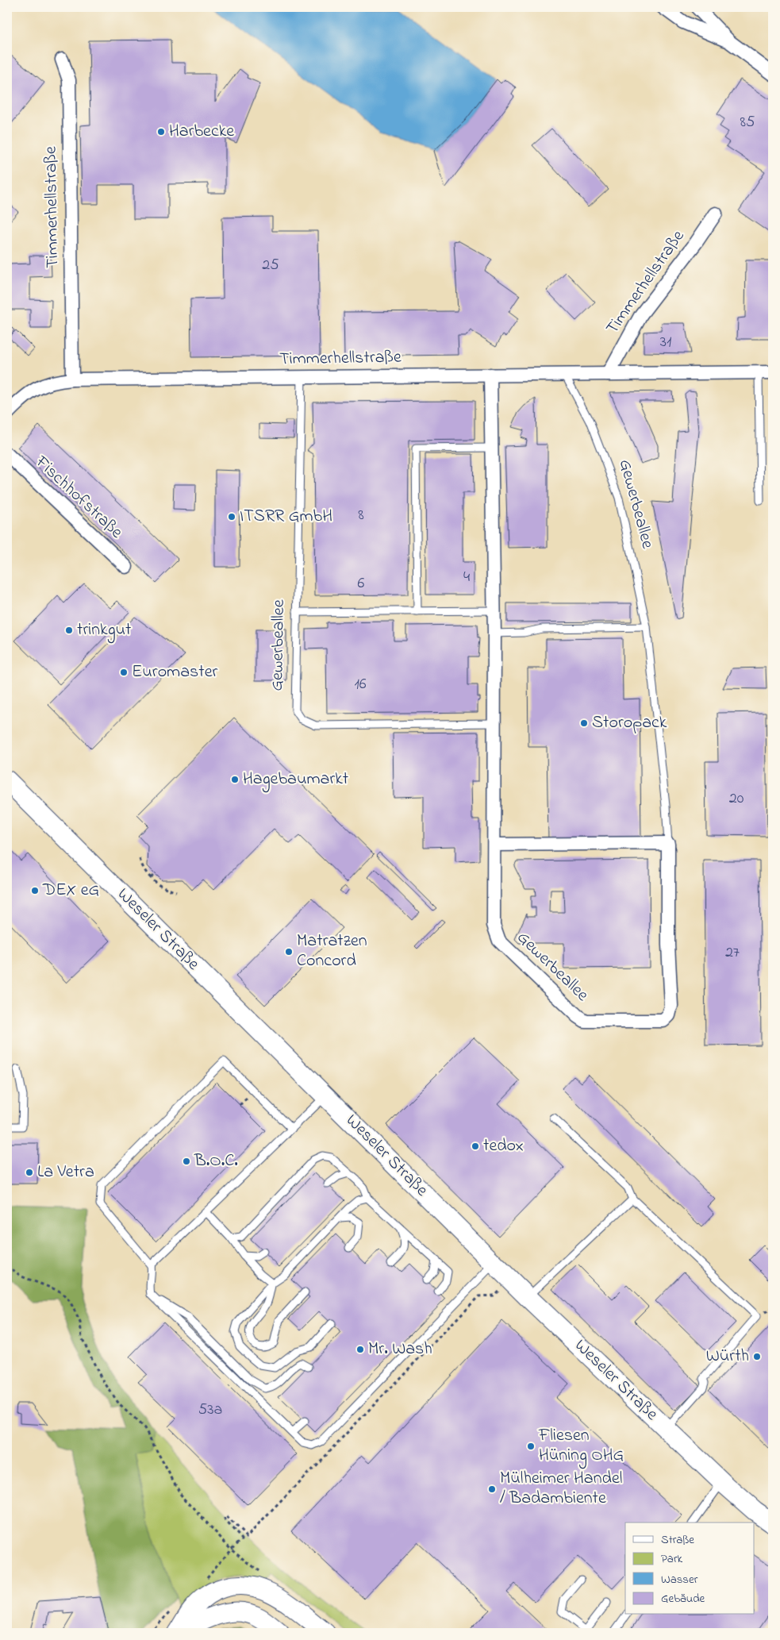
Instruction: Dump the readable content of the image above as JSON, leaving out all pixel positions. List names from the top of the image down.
{
  "streets": {
    "main road": ["Weseler Straße"],
    "street": ["Timmerhellstraße", "Fischhofstraße", "Gewerbeallee"]
  },
  "crossings": [
    ["Timmerhellstraße", "Gewerbeallee"]
  ],
  "places": [
    "Harbecke",
    "ITSRR GmbH",
    "trinkgut",
    "Euromaster",
    "Storopack",
    "Hagebaumarkt",
    "DEX eG",
    "Matratzen Concord",
    "tedox",
    "B.O.C.",
    "La Vetra",
    "Mr. Wash",
    "Würth",
    "Fliesen Hüning OHG",
    "Mülheimer Handel / Badambiente"
  ],
  "house_numbers": [
    "85",
    "25",
    "31",
    "8",
    "4",
    "6",
    "16",
    "20",
    "27",
    "53a"
  ],
  "legend": [
    "Straße",
    "Park",
    "Wasser",
    "Gebäude"
  ]
}
